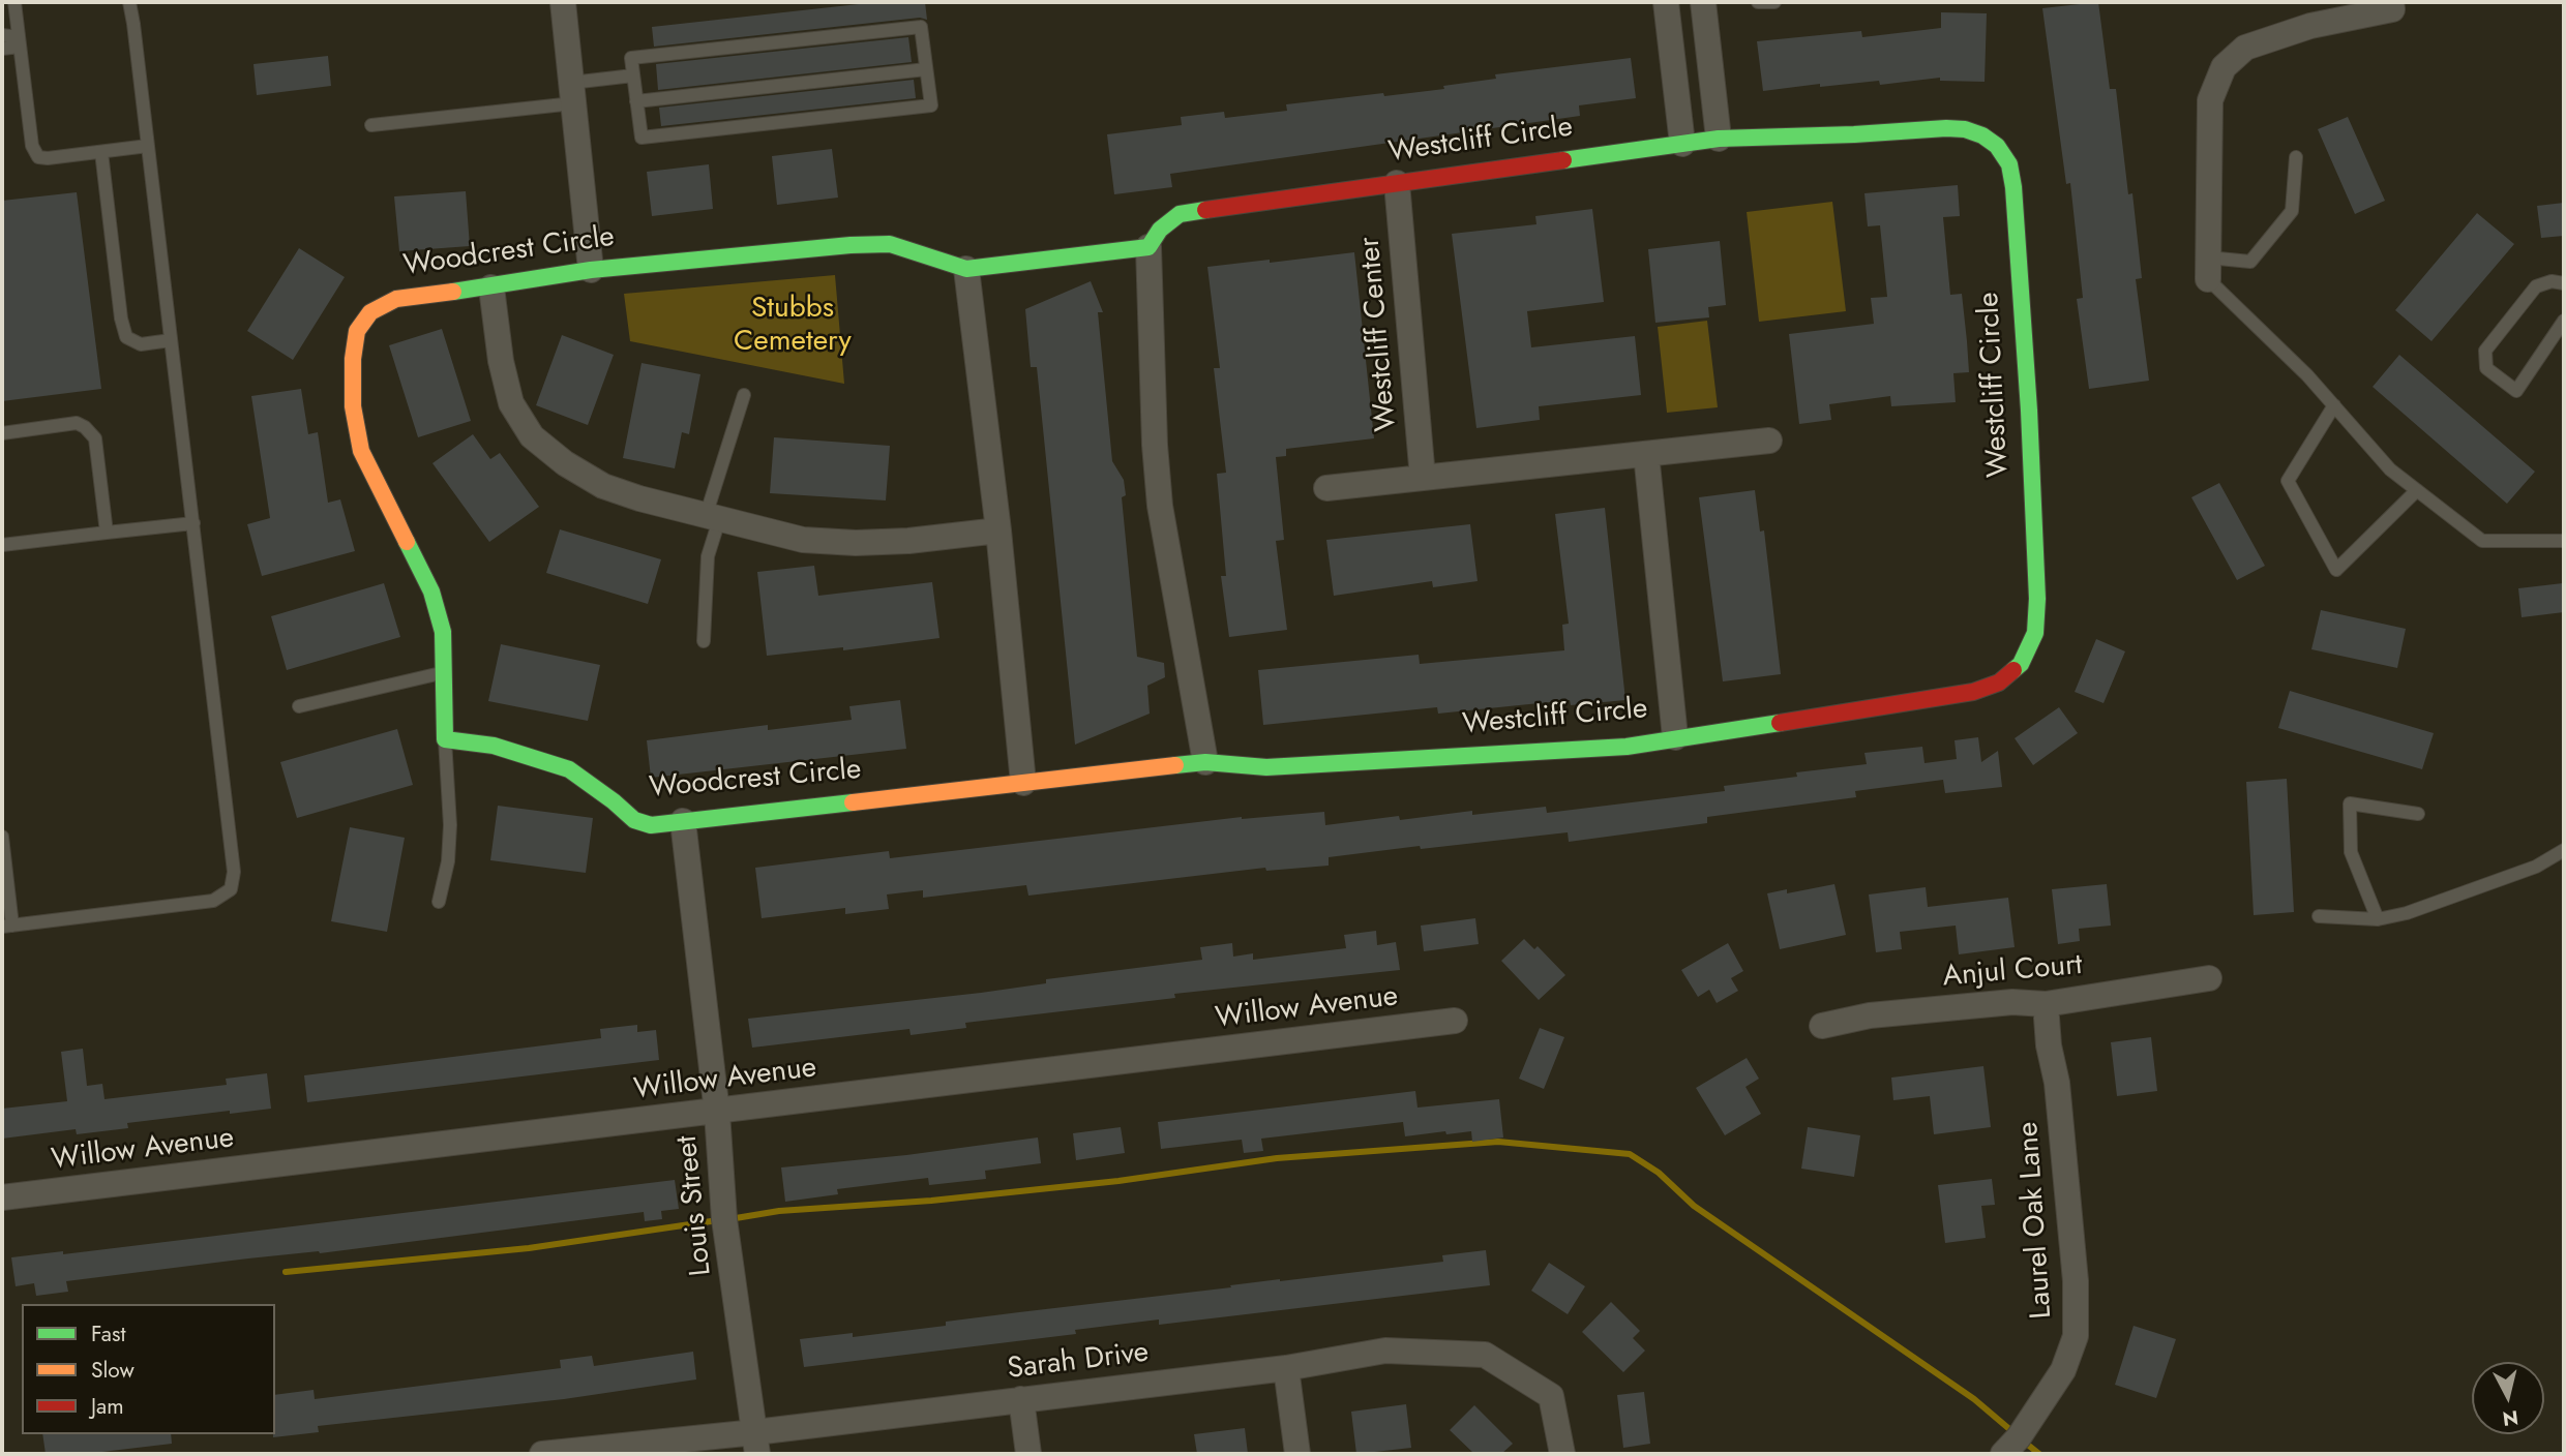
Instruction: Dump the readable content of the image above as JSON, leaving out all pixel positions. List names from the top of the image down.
{
  "streets": {
    "street": [
      "Westcliff Circle",
      "Woodcrest Circle",
      "Westcliff Center",
      "Anjul Court",
      "Willow Avenue",
      "Louis Street",
      "Laurel Oak Lane",
      "Sarah Drive"
    ]
  },
  "crossings": [
    ["Westcliff Circle", "Woodcrest Circle"],
    ["Westcliff Circle", "Westcliff Center"],
    ["Woodcrest Circle", "Louis Street"],
    ["Anjul Court", "Laurel Oak Lane"],
    ["Willow Avenue", "Louis Street"],
    ["Louis Street", "Sarah Drive"]
  ],
  "parks": ["Stubbs Cemetery"],
  "legend": ["Fast", "Slow", "Jam"],
  "north": "bottom"
}
